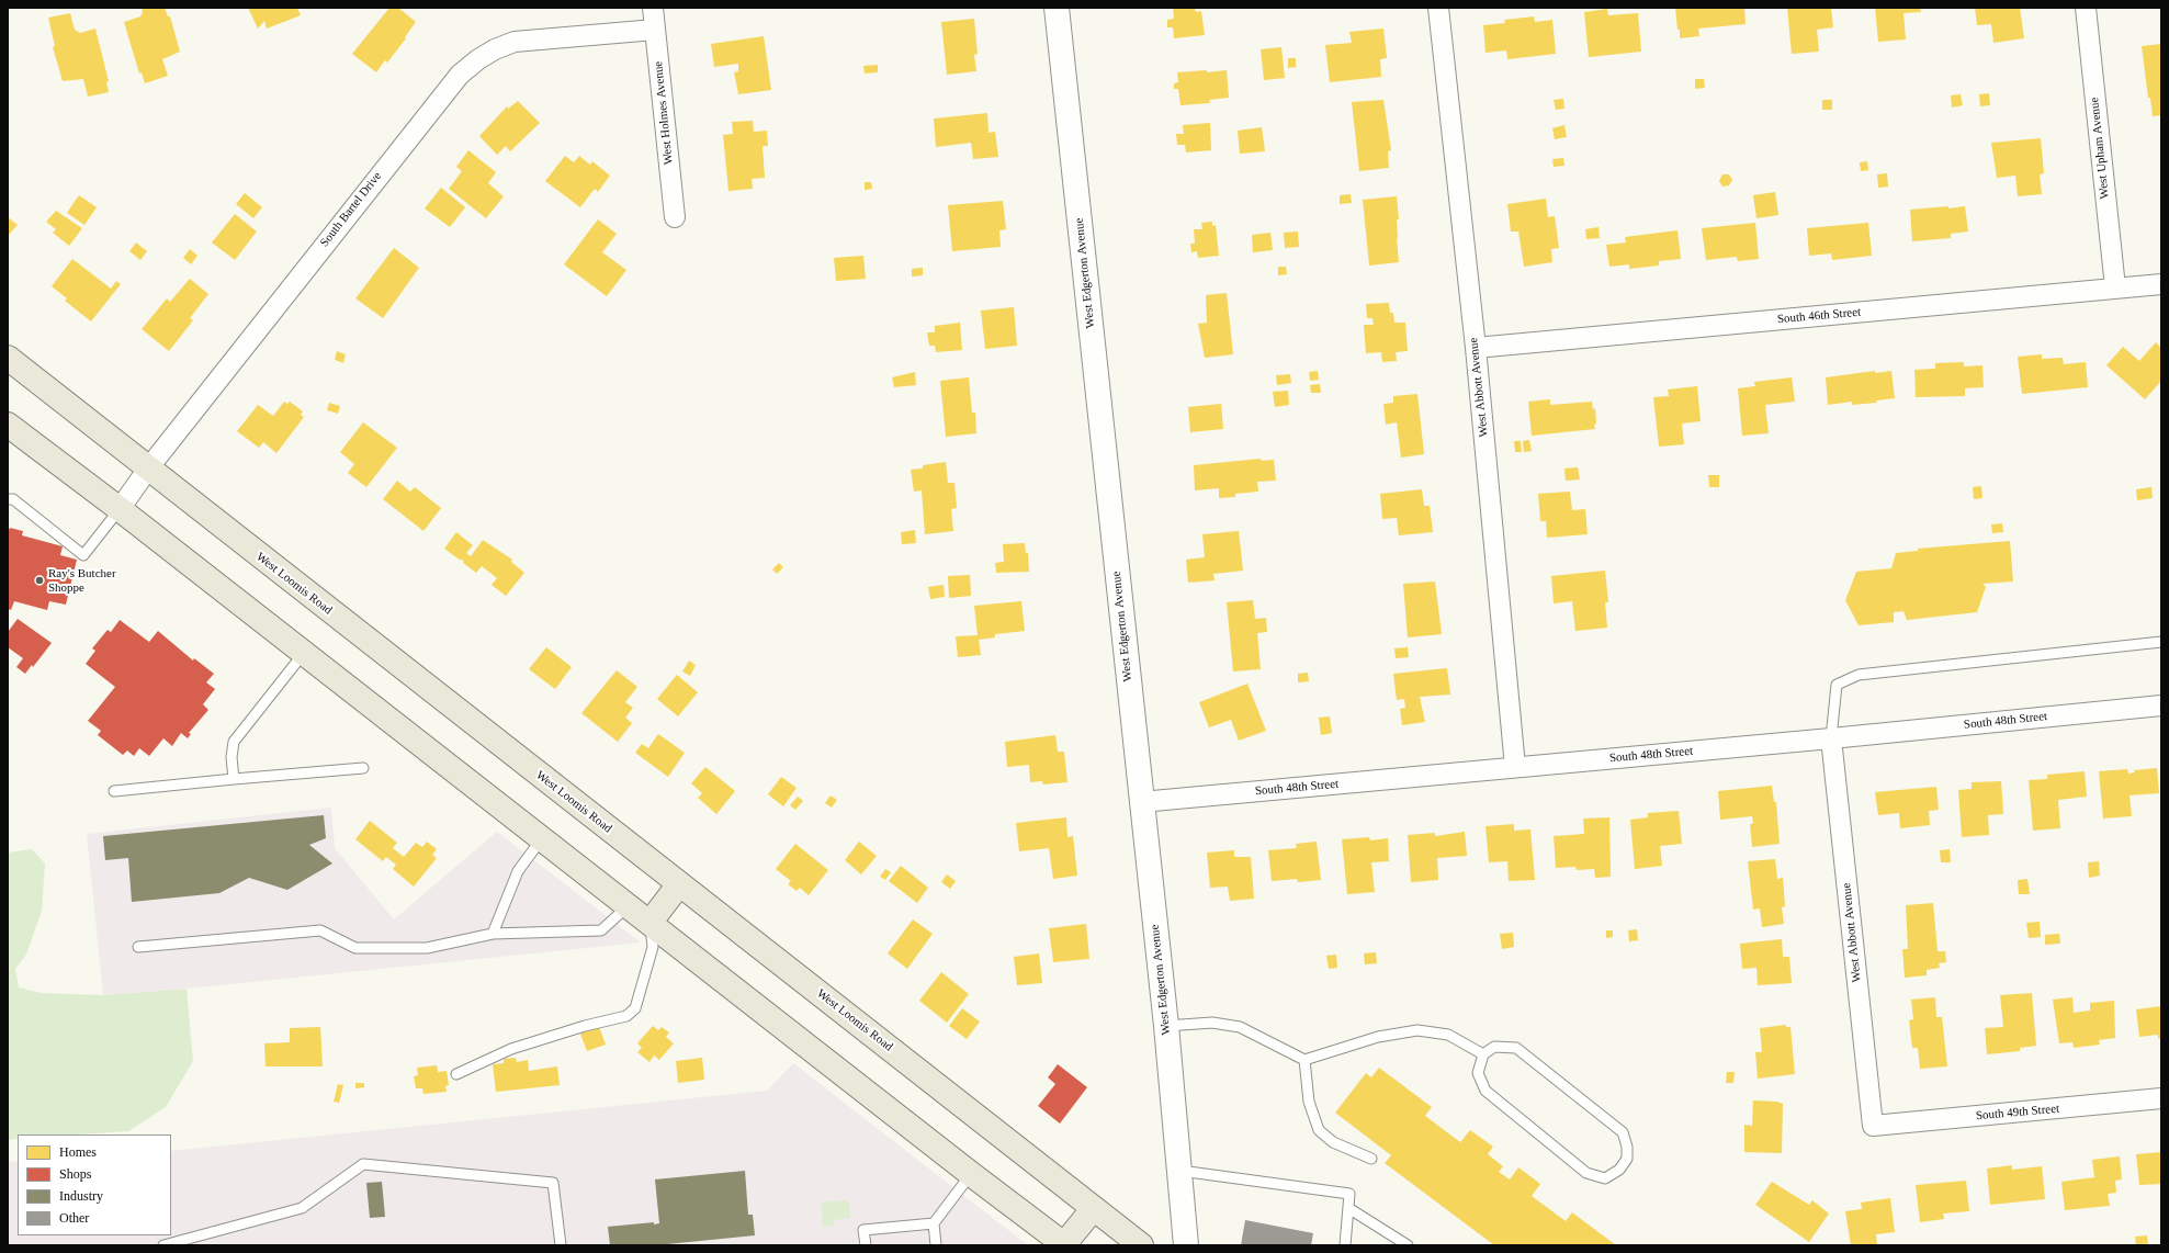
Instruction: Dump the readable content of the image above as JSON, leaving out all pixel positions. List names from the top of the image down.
{
  "streets": {
    "main road": ["West Loomis Road"],
    "street": [
      "West Holmes Avenue",
      "West Upham Avenue",
      "South Bartel Drive",
      "West Edgerton Avenue",
      "South 46th Street",
      "West Abbott Avenue",
      "South 48th Street",
      "South 49th Street"
    ]
  },
  "crossings": [
    ["West Holmes Avenue", "South Bartel Drive"],
    ["West Upham Avenue", "South 46th Street"],
    ["South Bartel Drive", "West Loomis Road"],
    ["West Edgerton Avenue", "South 48th Street"],
    ["South 46th Street", "West Abbott Avenue"],
    ["West Abbott Avenue", "South 48th Street"],
    ["West Abbott Avenue", "South 49th Street"]
  ],
  "places": ["Ray's Butcher Shoppe"],
  "legend": [
    "Homes",
    "Shops",
    "Industry",
    "Other"
  ]
}
